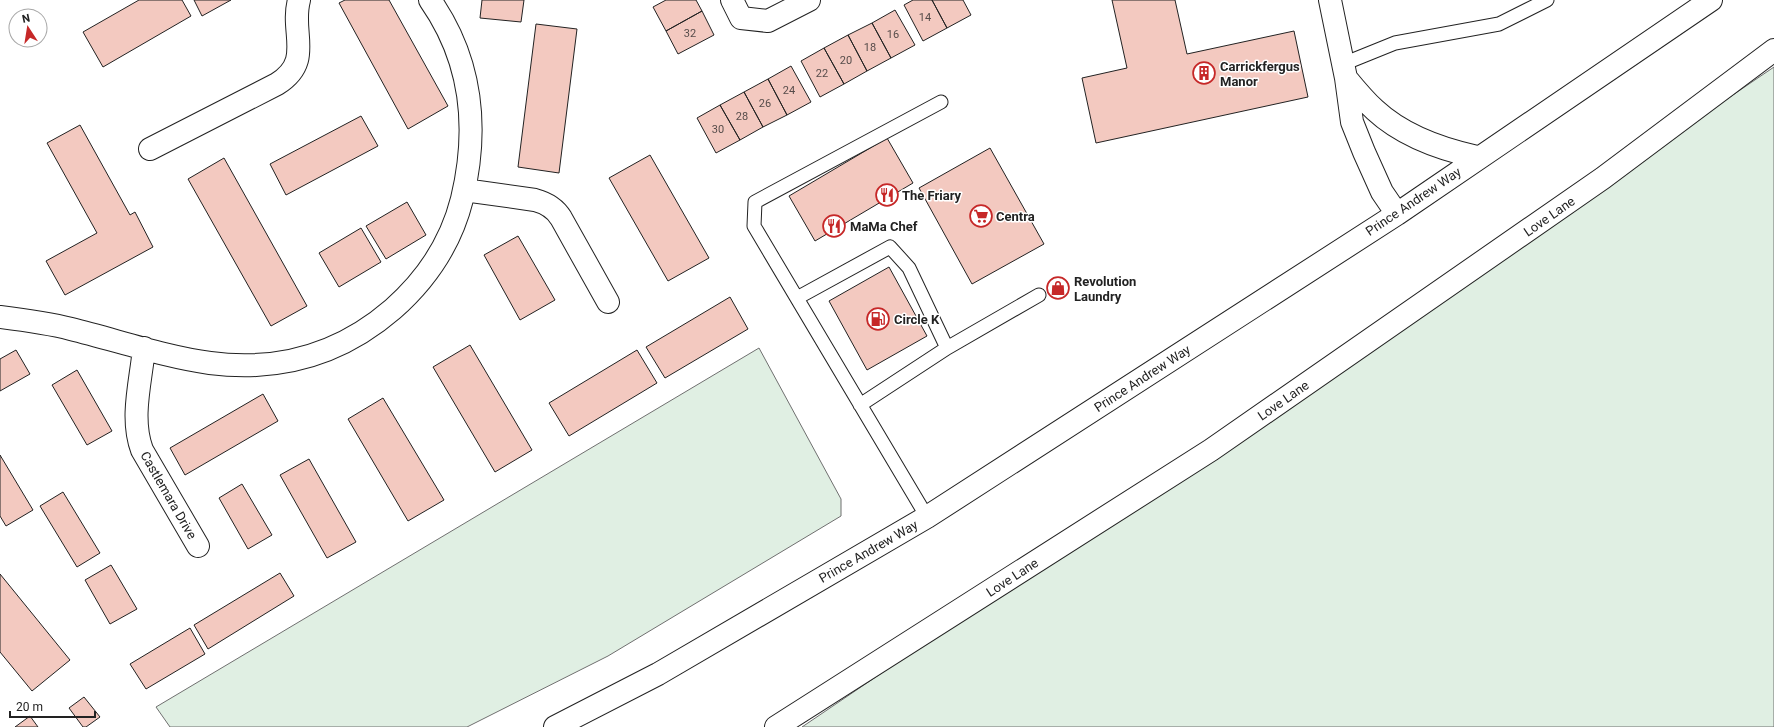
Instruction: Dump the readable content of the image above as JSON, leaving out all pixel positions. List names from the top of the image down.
{
  "streets": {
    "street": ["Prince Andrew Way", "Love Lane", "Castlemara Drive"]
  },
  "places": {
    "building": ["Carrickfergus Manor"],
    "restaurant": ["The Friary", "MaMa Chef"],
    "supermarket": ["Centra"],
    "shop": ["Revolution Laundry"],
    "fuel station": ["Circle K"]
  },
  "house_numbers": [
    "14",
    "32",
    "16",
    "18",
    "20",
    "22",
    "24",
    "26",
    "28",
    "30"
  ],
  "scale_bar": "20 m",
  "north": "top"
}
